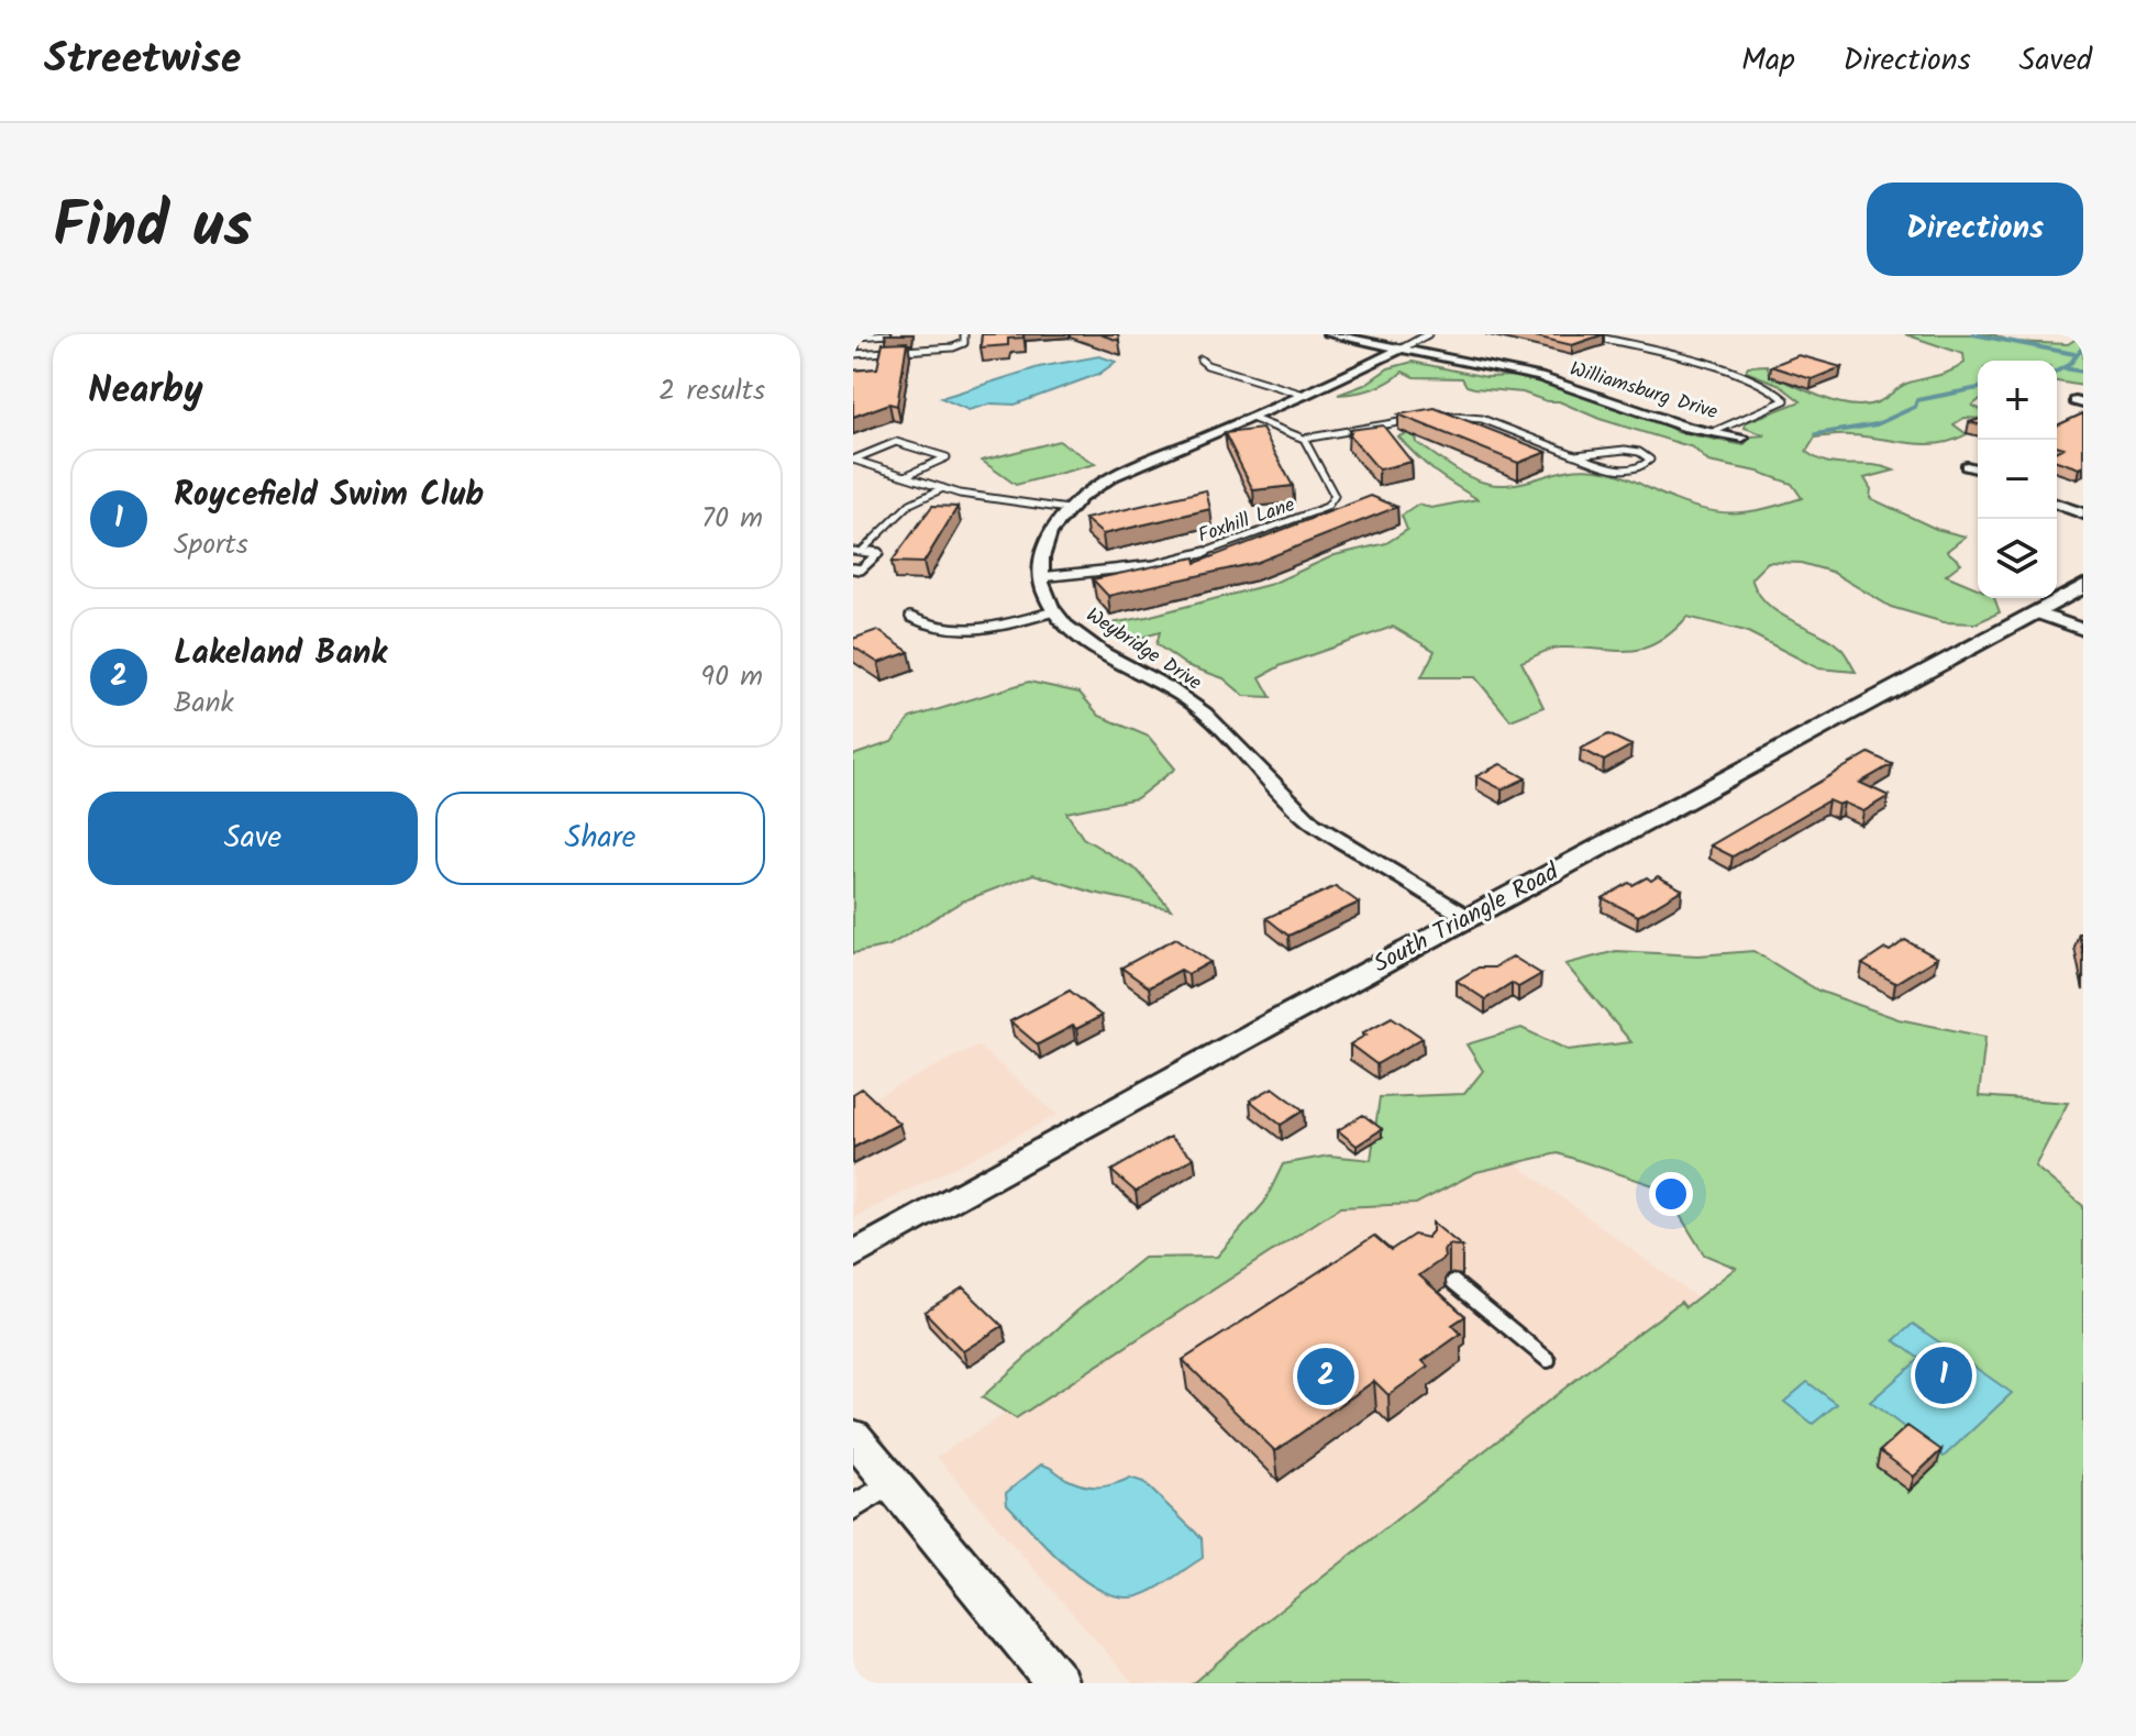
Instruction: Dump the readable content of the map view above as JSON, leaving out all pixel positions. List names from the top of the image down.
{
  "streets": {
    "street": ["Williamsburg Drive", "Weybridge Drive", "South Triangle Road"],
    "lane": ["Foxhill Lane"]
  },
  "crossings": [
    ["Foxhill Lane", "Weybridge Drive"],
    ["Weybridge Drive", "South Triangle Road"]
  ],
  "page": {
    "header": "Streetwise",
    "nav": ["Map", "Directions", "Saved"],
    "title": "Find us",
    "buttons": [
      "Directions",
      ["Save", "Share"]
    ],
    "heading": ["Nearby", "2 results"],
    "map_buttons": ["+", "−"],
    "list": [
      {
        "mark": "1",
        "name": "Roycefield Swim Club",
        "note": "Sports",
        "value": "70 m"
      },
      {
        "mark": "2",
        "name": "Lakeland Bank",
        "note": "Bank",
        "value": "90 m"
      }
    ],
    "pins": ["1", "2"]
  }
}
